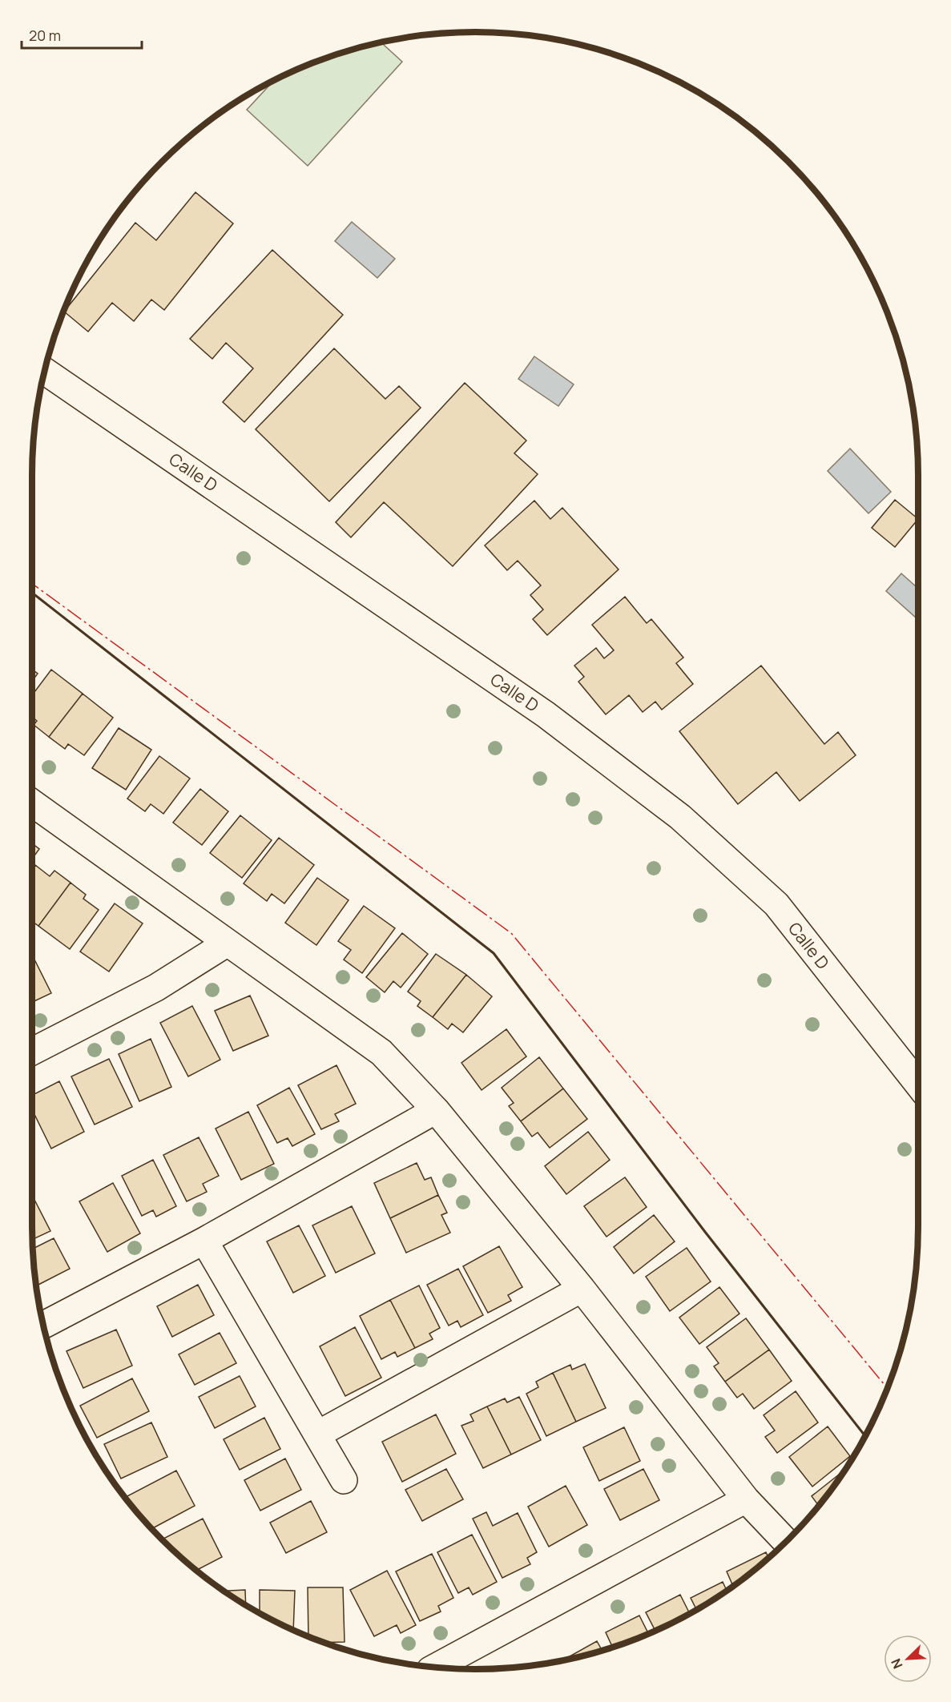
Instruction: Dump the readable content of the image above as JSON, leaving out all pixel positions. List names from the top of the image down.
{
  "streets": {
    "street": ["Calle D"]
  },
  "scale_bar": "20 m",
  "north": "bottom left"
}
